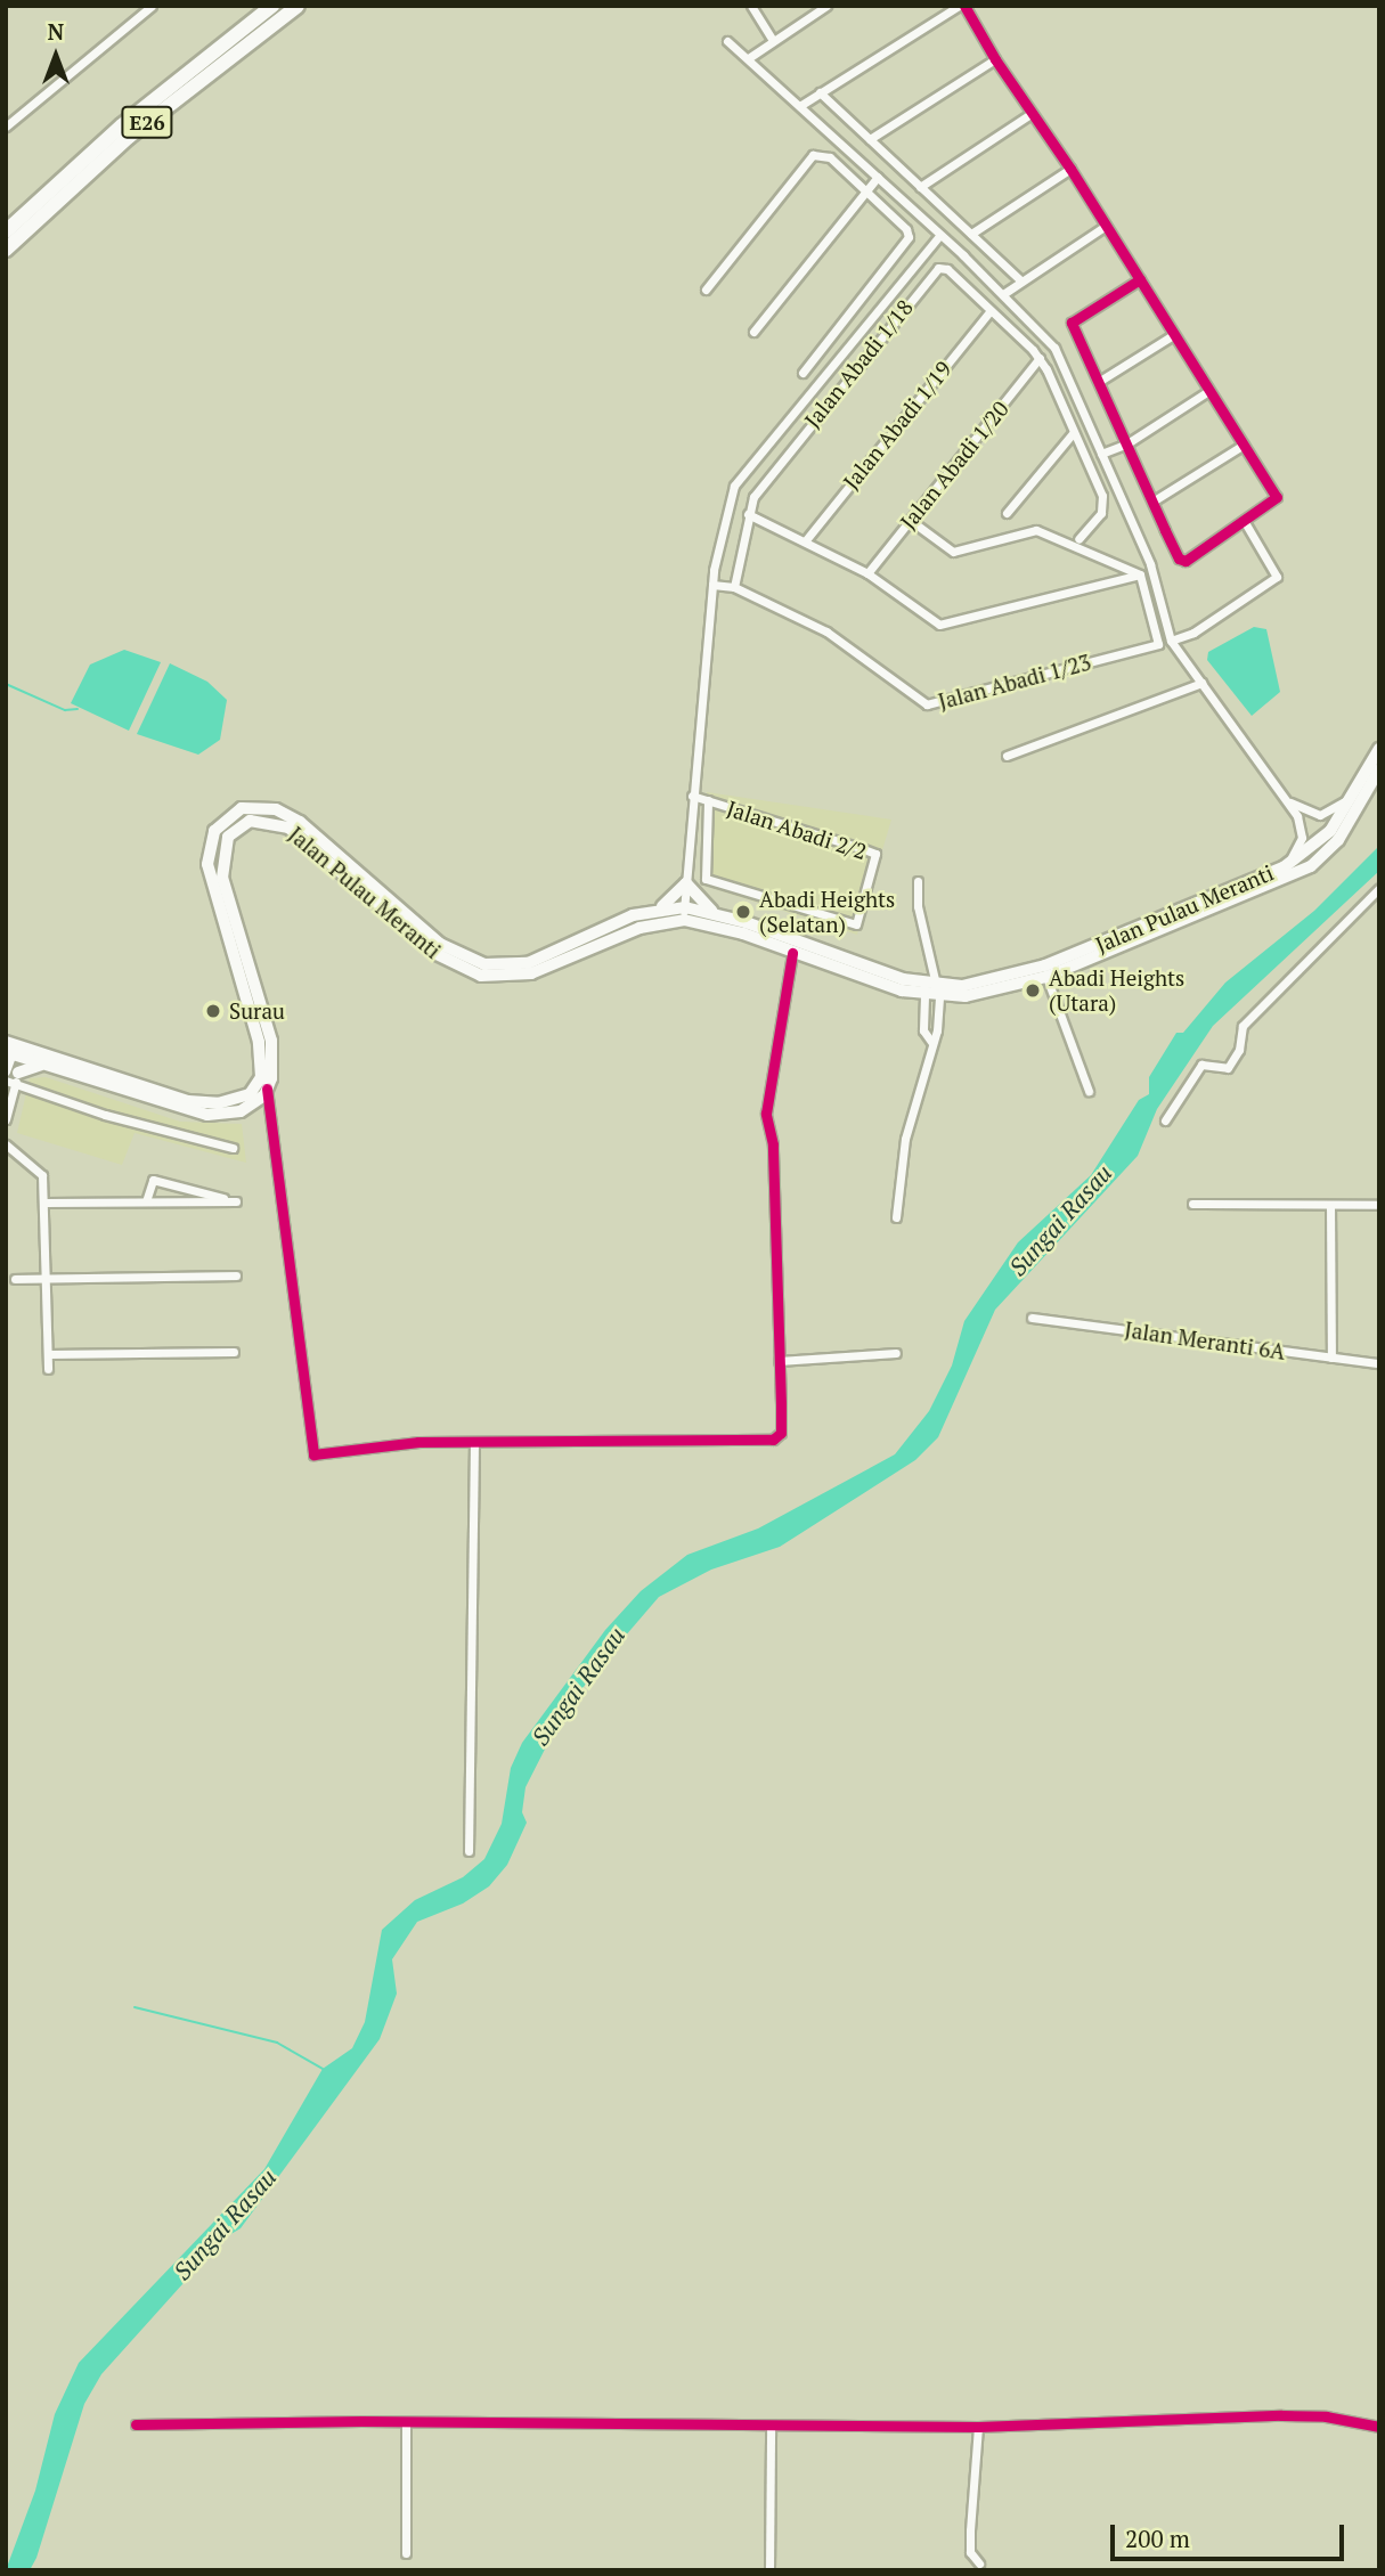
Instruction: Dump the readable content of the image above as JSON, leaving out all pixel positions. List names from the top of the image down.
{
  "streets": {
    "highway": ["E26"],
    "main road": ["Jalan Pulau Meranti"],
    "street": [
      "Jalan Abadi 1/18",
      "Jalan Abadi 1/19",
      "Jalan Abadi 1/20",
      "Jalan Abadi 1/23",
      "Jalan Abadi 2/2",
      "Jalan Meranti 6A"
    ]
  },
  "crossings": [
    ["Jalan Abadi 1/18", "Jalan Abadi 1/19"],
    ["Jalan Abadi 1/18", "Jalan Abadi 1/20"],
    ["Jalan Abadi 1/18", "Jalan Abadi 1/23"]
  ],
  "water": ["Sungai Rasau"],
  "places": ["Abadi Heights (Selatan)", "Abadi Heights (Utara)", "Surau"],
  "scale_bar": "200 m",
  "north": "top"
}
